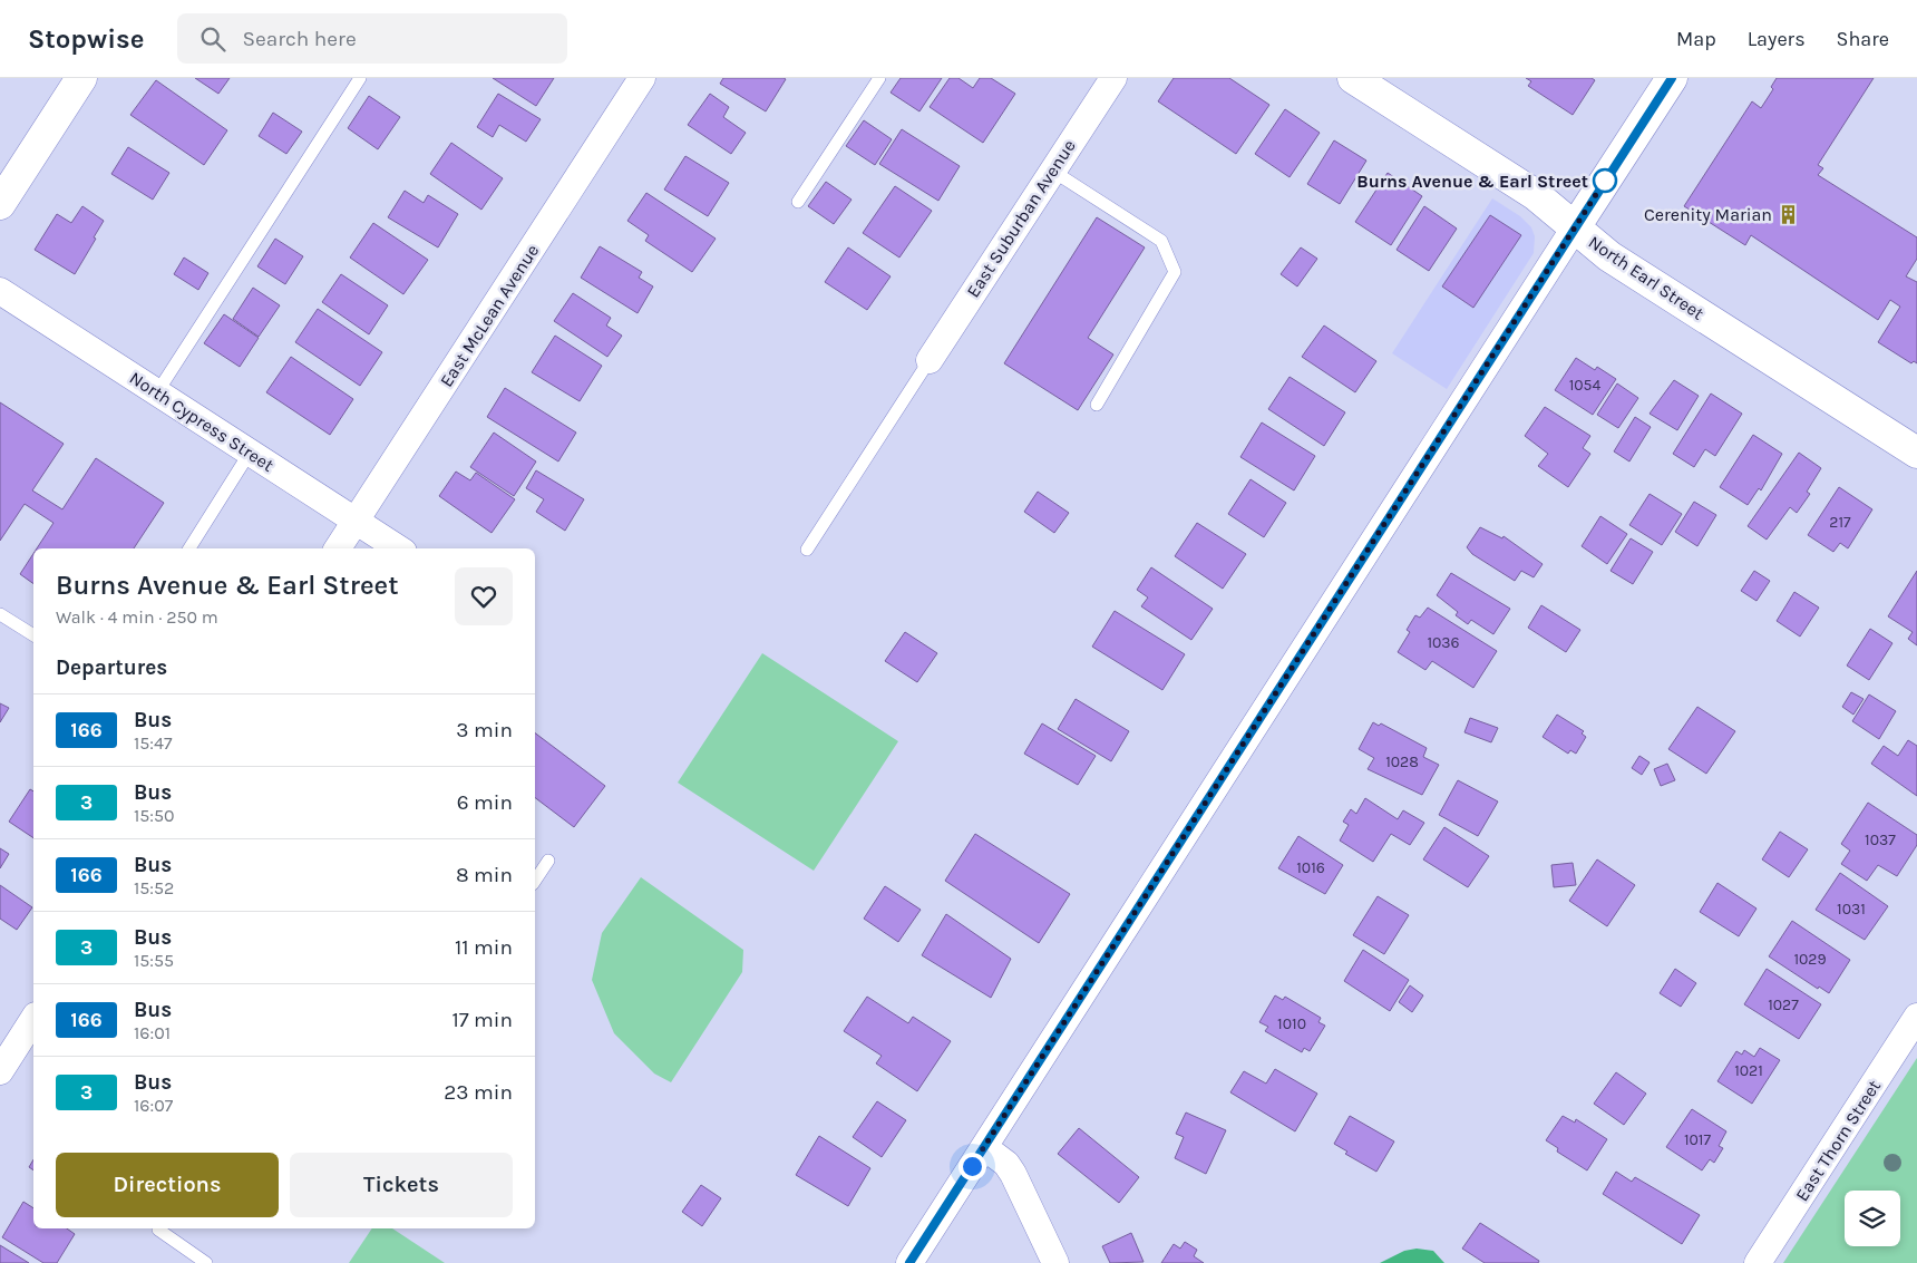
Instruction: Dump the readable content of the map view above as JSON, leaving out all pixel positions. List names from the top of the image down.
{
  "streets": {
    "street": [
      "East Suburban Avenue",
      "North Earl Street",
      "East McLean Avenue",
      "North Cypress Street",
      "East Thorn Street"
    ]
  },
  "crossings": [
    ["East McLean Avenue", "North Cypress Street"]
  ],
  "places": {
    "other": ["Burns Avenue & Earl Street"],
    "building": ["Cerenity Marian"]
  },
  "lines": ["bus line 166"],
  "house_numbers": [
    "1054",
    "217",
    "1036",
    "1028",
    "1037",
    "1016",
    "1031",
    "1029",
    "1027",
    "1010",
    "1021",
    "1017"
  ],
  "page": {
    "header": "Stopwise",
    "search": "Search here",
    "nav": ["Map", "Layers", "Share"],
    "heading": [
      ["Burns Avenue & Earl Street", "Walk · 4 min · 250 m"],
      "Departures"
    ],
    "list": [
      {
        "mark": "166",
        "name": "Bus",
        "note": "15:47",
        "value": "3 min"
      },
      {
        "mark": "3",
        "name": "Bus",
        "note": "15:50",
        "value": "6 min"
      },
      {
        "mark": "166",
        "name": "Bus",
        "note": "15:52",
        "value": "8 min"
      },
      {
        "mark": "3",
        "name": "Bus",
        "note": "15:55",
        "value": "11 min"
      },
      {
        "mark": "166",
        "name": "Bus",
        "note": "16:01",
        "value": "17 min"
      },
      {
        "mark": "3",
        "name": "Bus",
        "note": "16:07",
        "value": "23 min"
      }
    ],
    "buttons": ["Directions", "Tickets"]
  }
}
